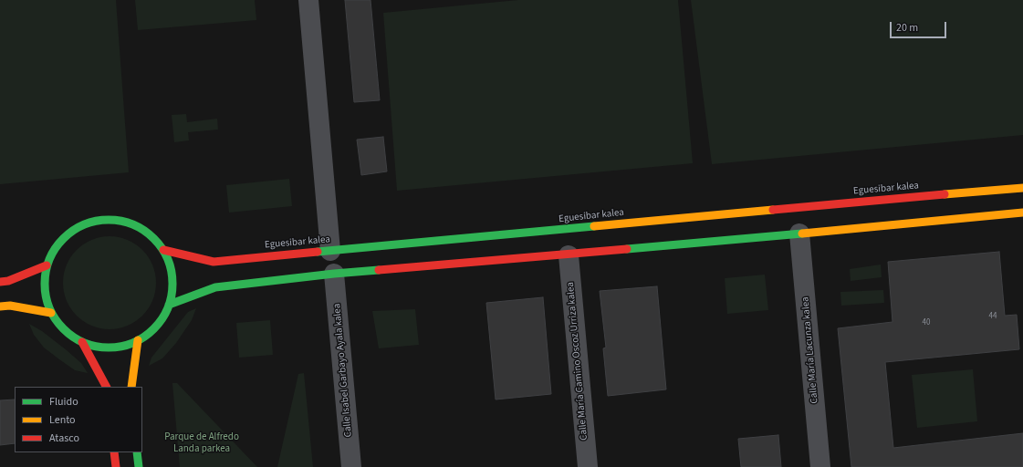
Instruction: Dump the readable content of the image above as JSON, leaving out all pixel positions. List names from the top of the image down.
{
  "streets": {
    "street": [
      "Eguesibar kalea",
      "Calle María Lacunza kalea",
      "Calle María Camino Oscoz Urriza kalea",
      "Calle Isabel Garbayo Ayala kalea"
    ]
  },
  "parks": ["Parque de Alfredo Landa parkea"],
  "house_numbers": ["44", "40"],
  "legend": ["Fluido", "Lento", "Atasco"],
  "scale_bar": "20 m"
}
